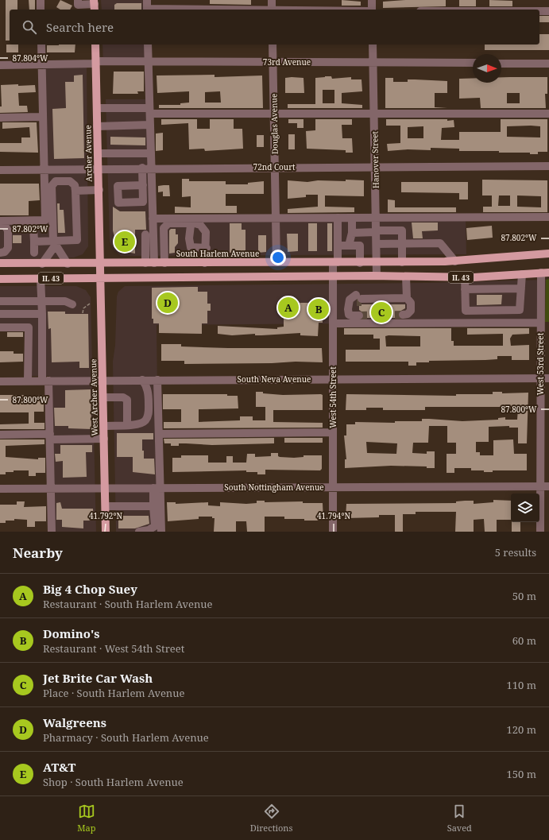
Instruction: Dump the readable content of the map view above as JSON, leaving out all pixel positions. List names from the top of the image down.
{
  "streets": {
    "main road": [
      "Archer Avenue",
      "South Harlem Avenue",
      "IL 43",
      "West Archer Avenue"
    ],
    "street": [
      "73rd Avenue",
      "Douglas Avenue",
      "Hanover Street",
      "72nd Court",
      "West 53rd Street",
      "South Neva Avenue",
      "West 54th Street",
      "South Nottingham Avenue"
    ]
  },
  "crossings": [
    ["73rd Avenue", "Douglas Avenue"],
    ["73rd Avenue", "Archer Avenue"],
    ["73rd Avenue", "Hanover Street"],
    ["Douglas Avenue", "72nd Court"],
    ["Douglas Avenue", "South Harlem Avenue"],
    ["Archer Avenue", "72nd Court"],
    ["Archer Avenue", "South Harlem Avenue"],
    ["Archer Avenue", "West Archer Avenue"],
    ["Hanover Street", "72nd Court"],
    ["Hanover Street", "South Harlem Avenue"],
    ["Hanover Street", "IL 43"],
    ["South Harlem Avenue", "West Archer Avenue"],
    ["South Harlem Avenue", "West 54th Street"],
    ["IL 43", "West 53rd Street"],
    ["IL 43", "West Archer Avenue"],
    ["IL 43", "West 54th Street"],
    ["West 53rd Street", "South Neva Avenue"],
    ["West 53rd Street", "South Nottingham Avenue"],
    ["South Neva Avenue", "West Archer Avenue"],
    ["South Neva Avenue", "West 54th Street"],
    ["West Archer Avenue", "South Nottingham Avenue"],
    ["West 54th Street", "South Nottingham Avenue"]
  ],
  "north": "right",
  "page": {
    "search": "Search here",
    "pins": [
      "E",
      "D",
      "A",
      "B",
      "C"
    ],
    "heading": ["Nearby", "5 results"],
    "list": [
      {
        "mark": "A",
        "name": "Big 4 Chop Suey",
        "note": "Restaurant · South Harlem Avenue",
        "value": "50 m"
      },
      {
        "mark": "B",
        "name": "Domino's",
        "note": "Restaurant · West 54th Street",
        "value": "60 m"
      },
      {
        "mark": "C",
        "name": "Jet Brite Car Wash",
        "note": "Place · South Harlem Avenue",
        "value": "110 m"
      },
      {
        "mark": "D",
        "name": "Walgreens",
        "note": "Pharmacy · South Harlem Avenue",
        "value": "120 m"
      },
      {
        "mark": "E",
        "name": "AT&T",
        "note": "Shop · South Harlem Avenue",
        "value": "150 m"
      }
    ],
    "nav": ["Map", "Directions", "Saved"]
  },
  "coordinates": [
    "87.804°W",
    "87.802°W",
    "87.800°W",
    "41.792°N",
    "41.794°N"
  ]
}
